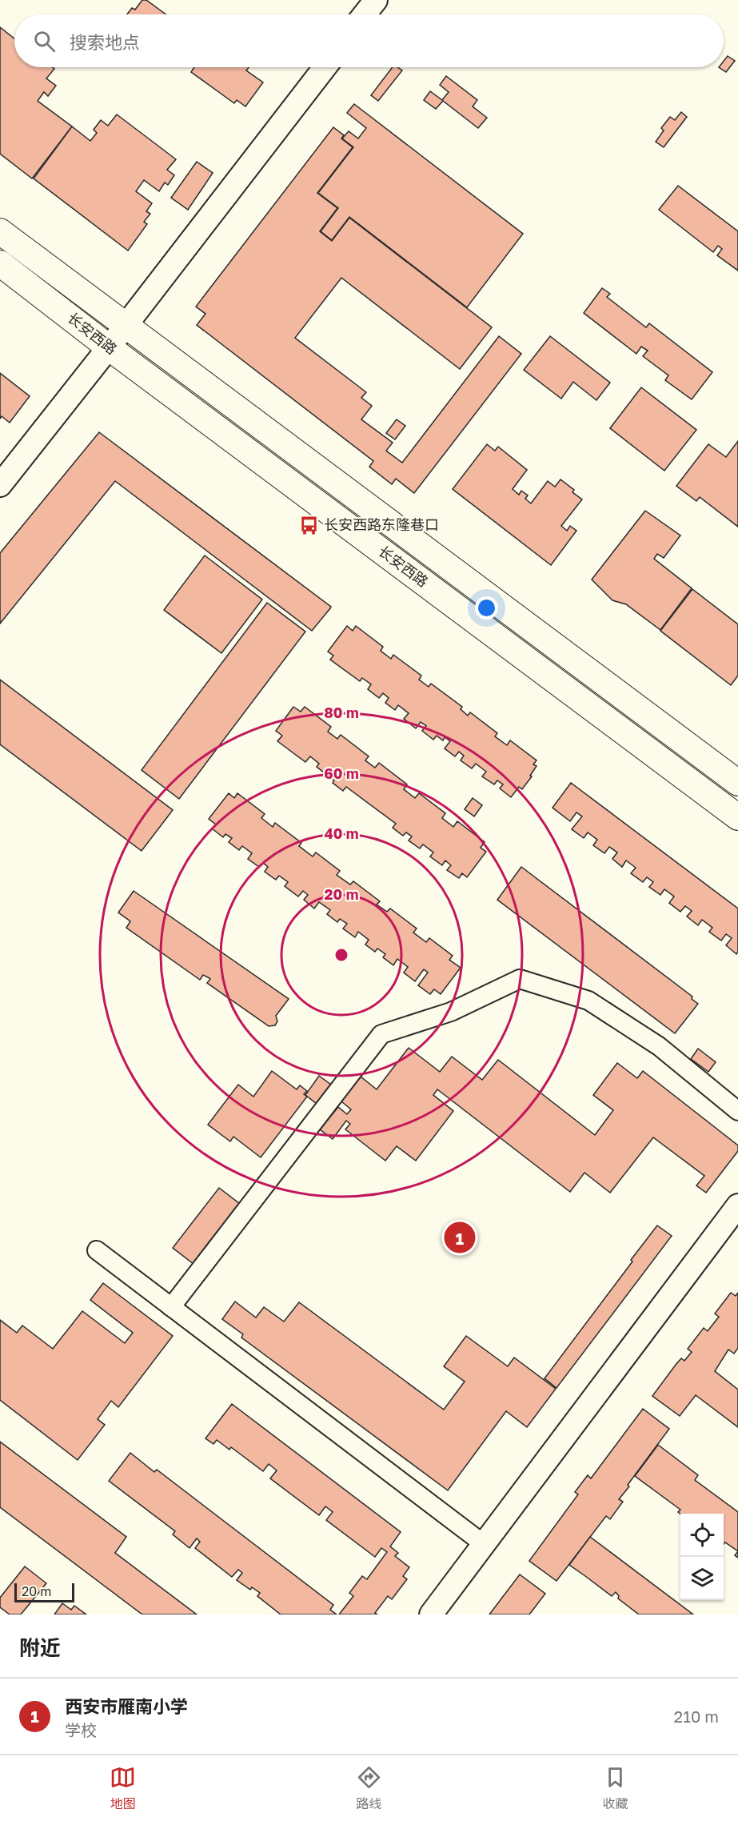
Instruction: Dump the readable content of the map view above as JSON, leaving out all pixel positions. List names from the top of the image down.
{
  "streets": {
    "main road": ["长安西路"]
  },
  "places": {
    "bus stop": ["长安西路东隆巷口"]
  },
  "scale_bar": "20 m",
  "page": {
    "search": "搜索地点",
    "pins": "1",
    "scale": "20 m",
    "heading": "附近",
    "list": [
      {
        "mark": "1",
        "name": "西安市雁南小学",
        "note": "学校",
        "value": "210 m"
      }
    ],
    "nav": ["地图", "路线", "收藏"]
  },
  "rings": [
    "80 m",
    "60 m",
    "40 m",
    "20 m"
  ]
}
